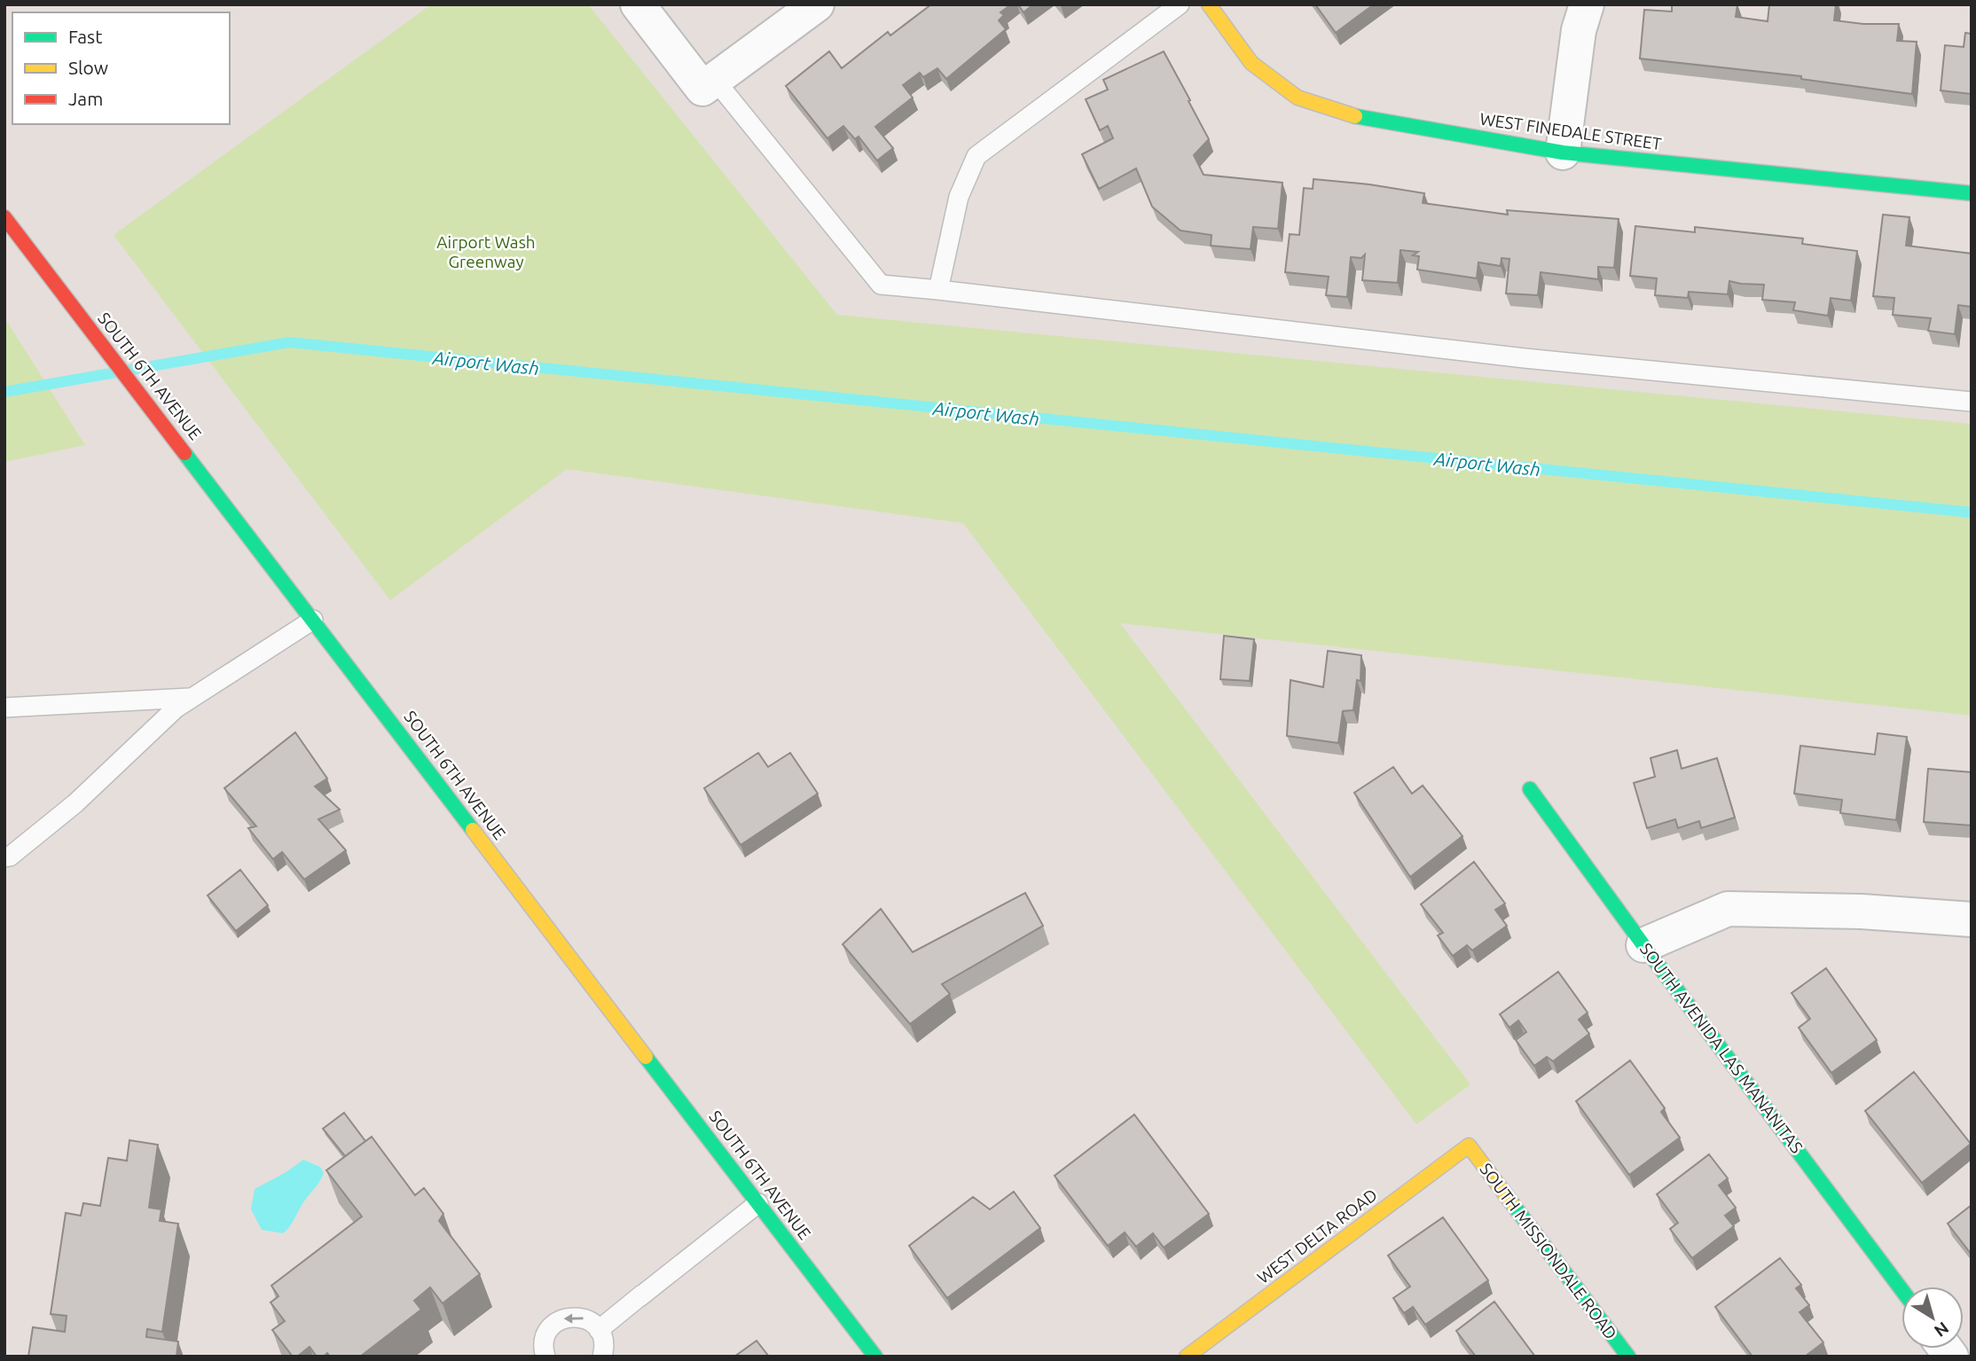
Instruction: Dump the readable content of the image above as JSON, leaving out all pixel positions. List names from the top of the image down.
{
  "streets": {
    "street": [
      "WEST FINEDALE STREET",
      "SOUTH 6TH AVENUE",
      "SOUTH AVENIDA LAS MANANITAS",
      "WEST DELTA ROAD",
      "SOUTH MISSIONDALE ROAD"
    ]
  },
  "crossings": [
    ["WEST DELTA ROAD", "SOUTH MISSIONDALE ROAD"]
  ],
  "water": ["Airport Wash"],
  "parks": ["Airport Wash Greenway"],
  "legend": ["Fast", "Slow", "Jam"],
  "north": "bottom right"
}
